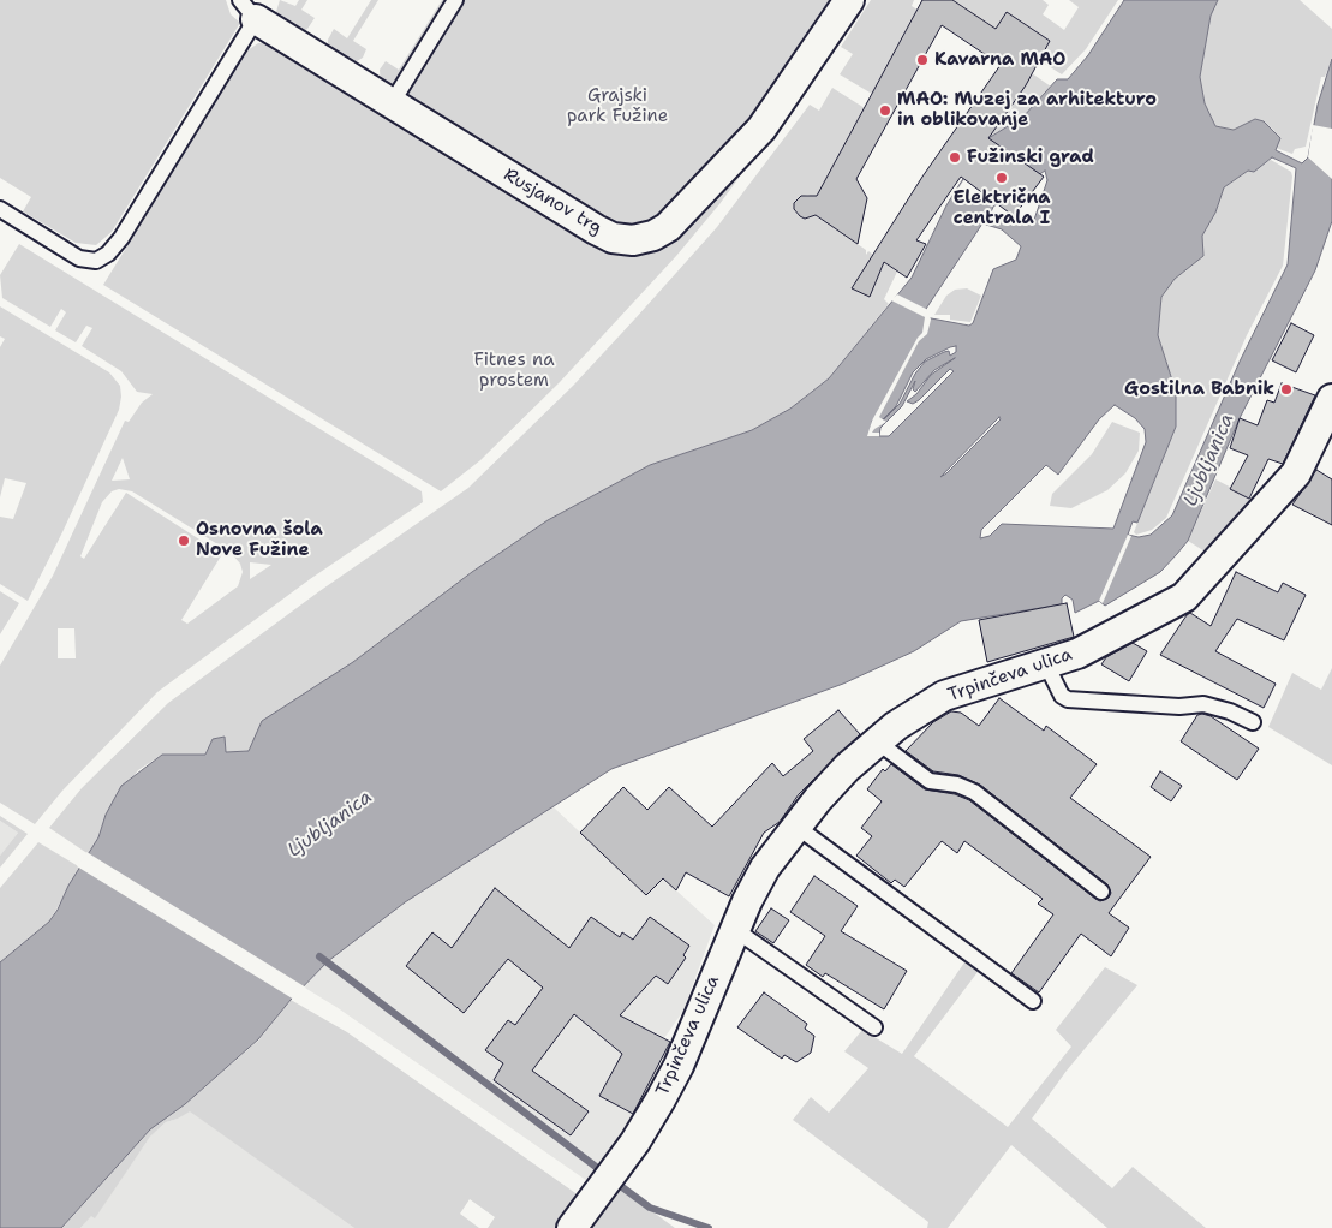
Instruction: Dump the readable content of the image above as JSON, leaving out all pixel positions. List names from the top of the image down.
{
  "streets": {
    "street": ["Rusjanov trg", "Trpinčeva ulica"]
  },
  "water": ["Ljubljanica"],
  "parks": ["Grajski park Fužine", "Fitnes na prostem"],
  "places": [
    "Kavarna MAO",
    "MAO: Muzej za arhitekturo in oblikovanje",
    "Fužinski grad",
    "Električna centrala I",
    "Gostilna Babnik",
    "Osnovna šola Nove Fužine"
  ]
}
